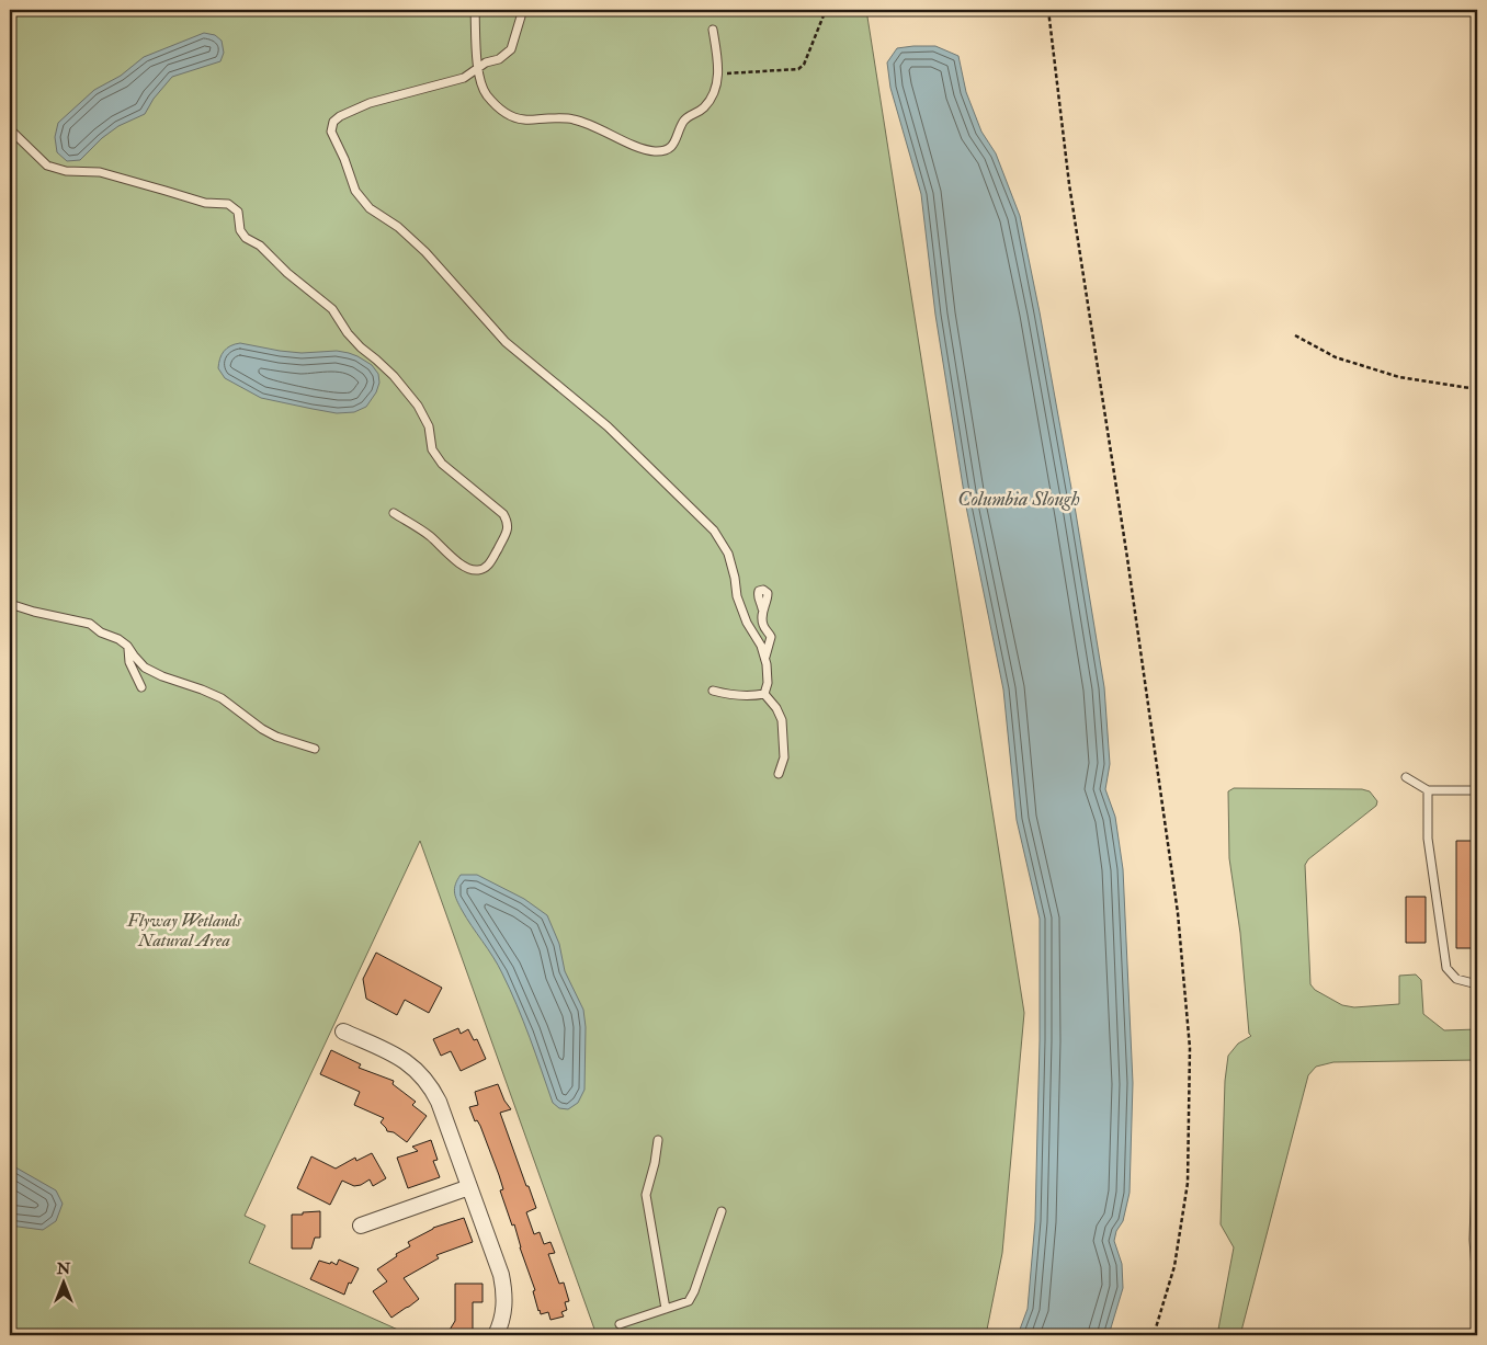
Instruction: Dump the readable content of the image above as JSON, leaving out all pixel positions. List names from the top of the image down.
{
  "water": ["Columbia Slough"],
  "parks": ["Flyway Wetlands Natural Area"],
  "north": "top"
}
